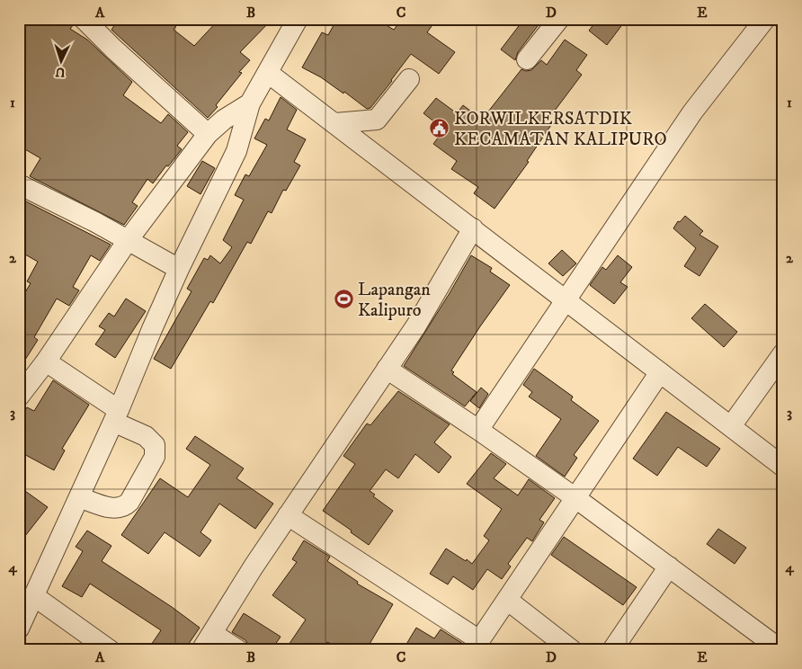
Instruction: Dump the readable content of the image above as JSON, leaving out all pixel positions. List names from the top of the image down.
{
  "places": {
    "public building": ["KORWILKERSATDIK KECAMATAN KALIPURO"],
    "sports": ["Lapangan Kalipuro"]
  },
  "north": "bottom",
  "grid": {
    "columns": [
      "A",
      "B",
      "C",
      "D",
      "E"
    ],
    "rows": [
      "1",
      "2",
      "3",
      "4"
    ]
  }
}
